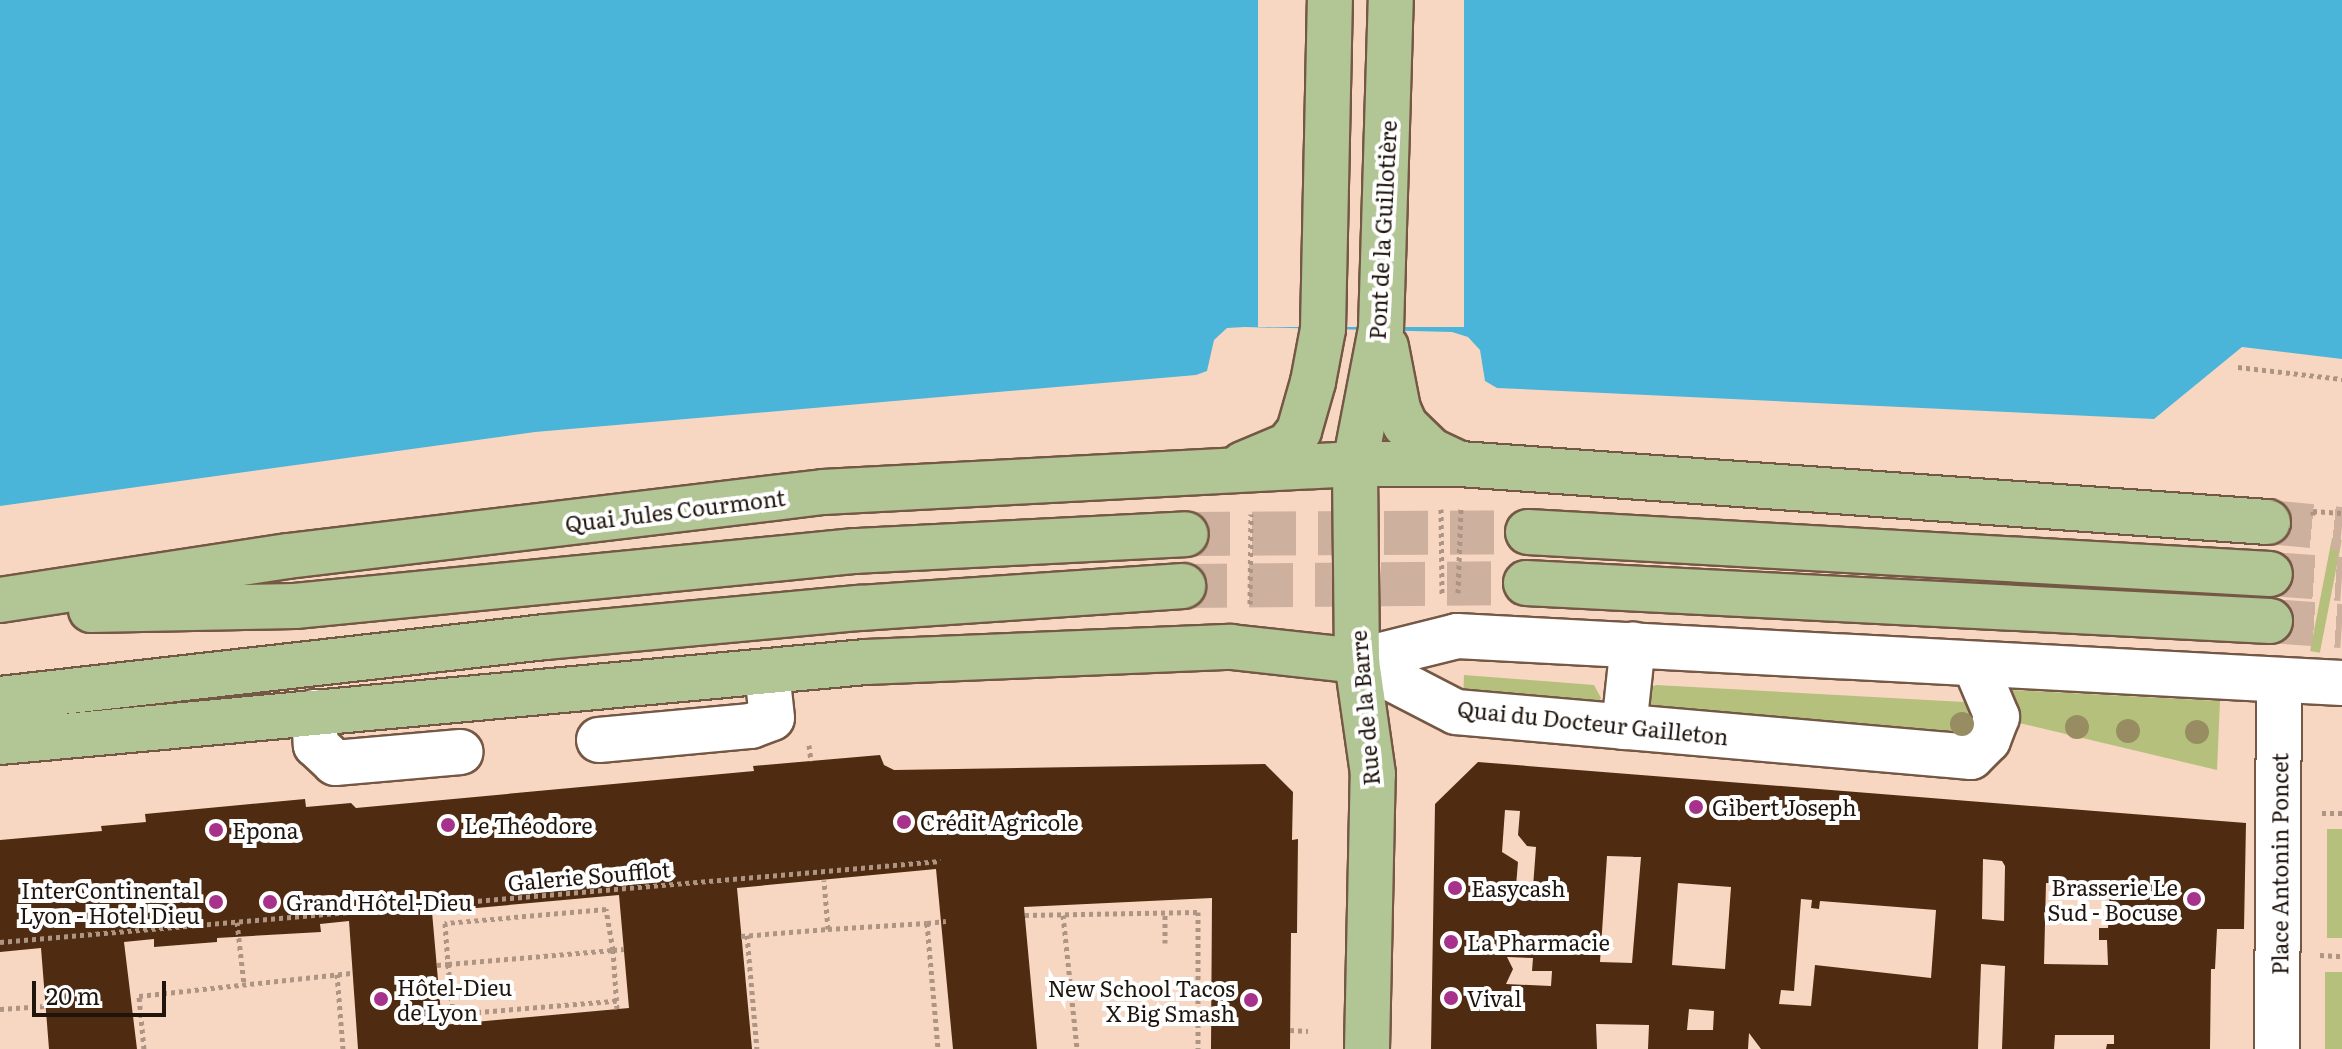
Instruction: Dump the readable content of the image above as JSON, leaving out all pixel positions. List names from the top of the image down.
{
  "streets": {
    "main road": ["Pont de la Guillotière", "Quai Jules Courmont", "Rue de la Barre"],
    "street": ["Quai du Docteur Gailleton", "Place Antonin Poncet"],
    "path": ["Galerie Soufflot"]
  },
  "crossings": [
    ["Pont de la Guillotière", "Quai Jules Courmont"],
    ["Pont de la Guillotière", "Rue de la Barre"],
    ["Quai Jules Courmont", "Rue de la Barre"],
    ["Rue de la Barre", "Quai du Docteur Gailleton"]
  ],
  "places": [
    "Gibert Joseph",
    "Crédit Agricole",
    "Le Théodore",
    "Epona",
    "Easycash",
    "Brasserie Le Sud - Bocuse",
    "InterContinental Lyon - Hotel Dieu",
    "Grand Hôtel-Dieu",
    "La Pharmacie",
    "Vival",
    "Hôtel-Dieu de Lyon",
    "New School Tacos X Big Smash"
  ],
  "scale_bar": "20 m"
}
